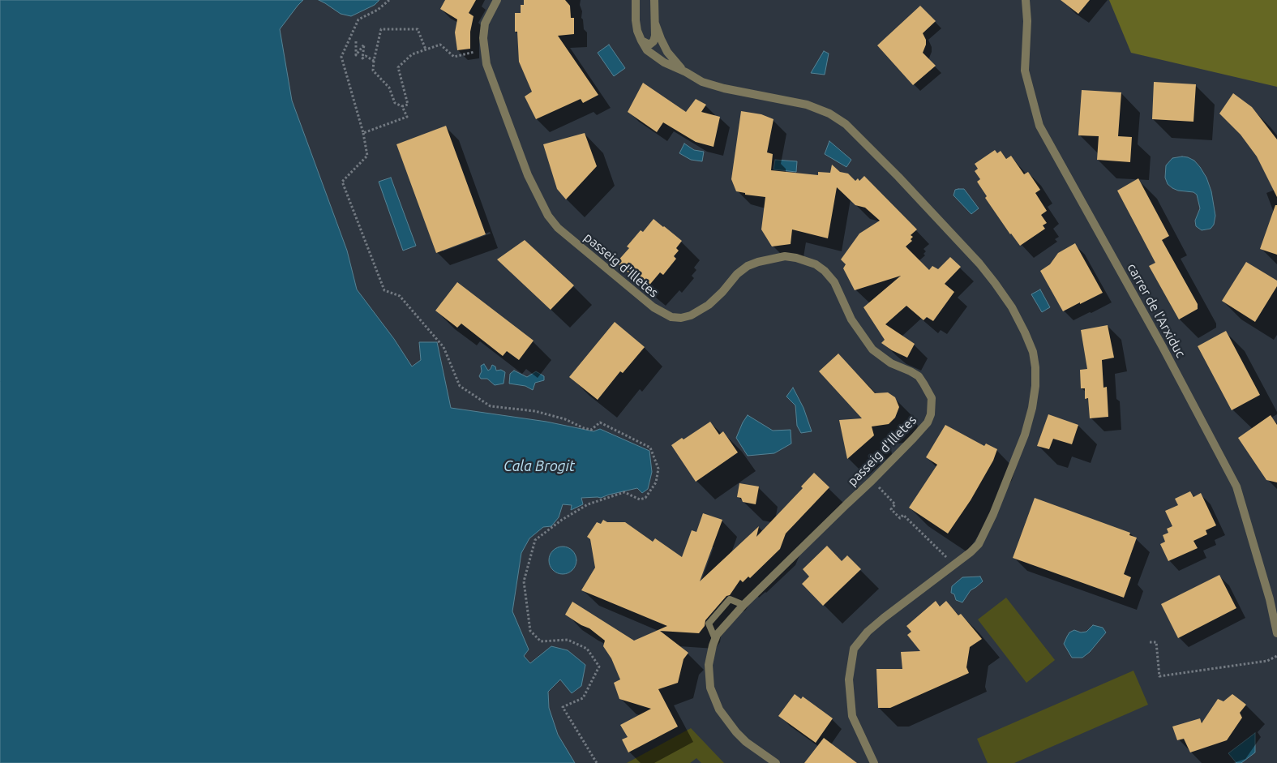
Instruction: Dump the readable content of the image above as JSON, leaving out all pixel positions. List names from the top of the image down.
{
  "streets": {
    "street": ["passeig d'Illetes", "carrer de l'Arxiduc"]
  },
  "water": ["Cala Brogit"]
}
